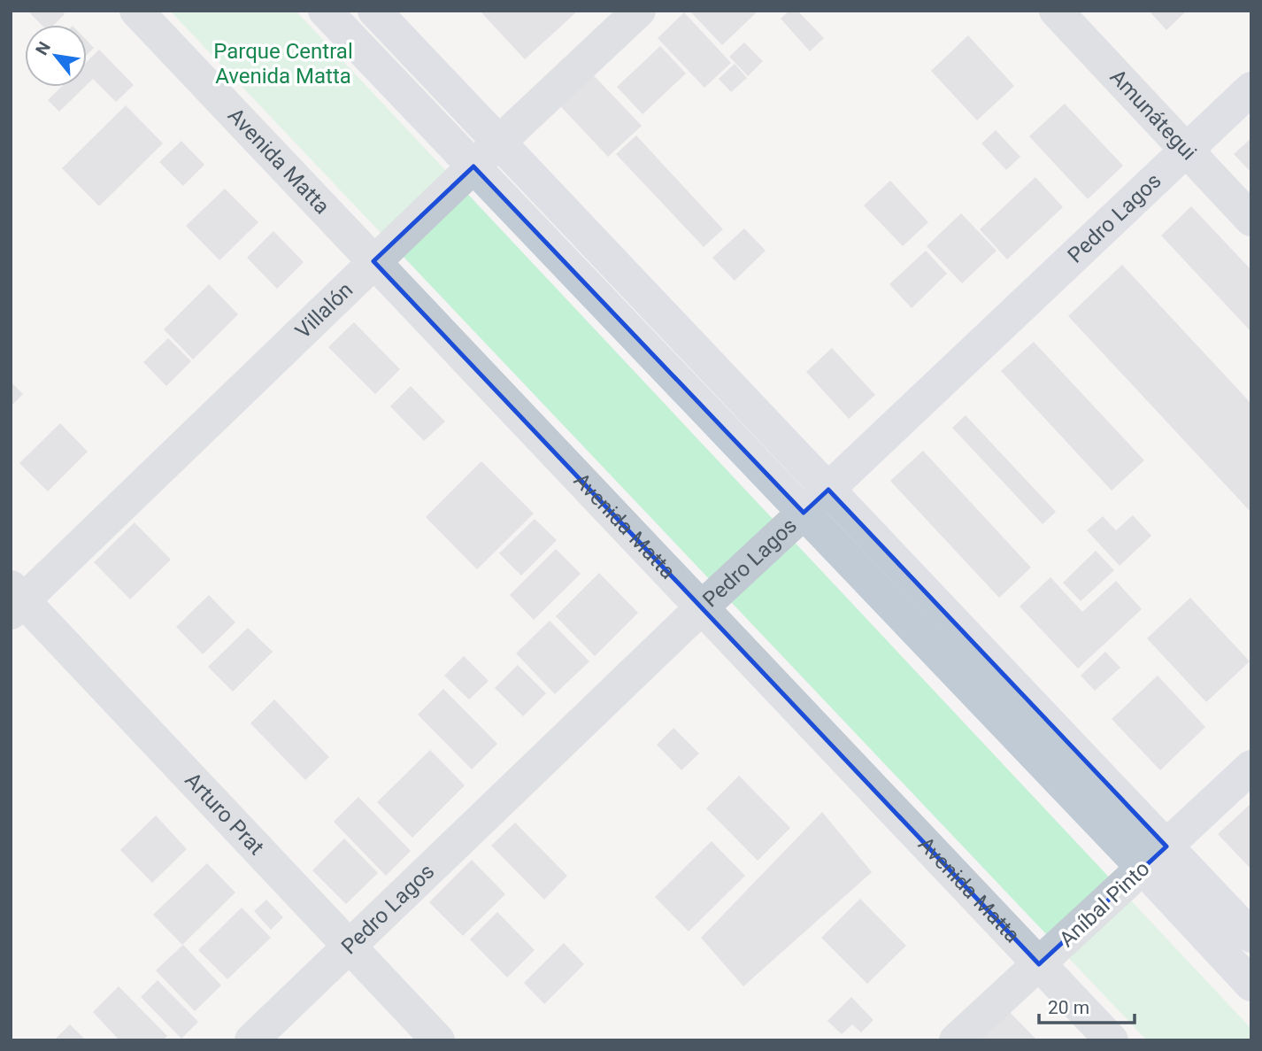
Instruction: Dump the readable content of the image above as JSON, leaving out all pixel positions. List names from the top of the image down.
{
  "streets": {
    "main road": ["Pedro Lagos", "Aníbal Pinto"],
    "street": [
      "Amunátegui",
      "Avenida Matta",
      "Villalón",
      "Arturo Prat"
    ]
  },
  "crossings": [
    ["Amunátegui", "Pedro Lagos"],
    ["Avenida Matta", "Pedro Lagos"],
    ["Avenida Matta", "Villalón"],
    ["Avenida Matta", "Aníbal Pinto"],
    ["Pedro Lagos", "Arturo Prat"],
    ["Villalón", "Arturo Prat"]
  ],
  "parks": ["Parque Central Avenida Matta"],
  "scale_bar": "20 m",
  "north": "top left"
}
